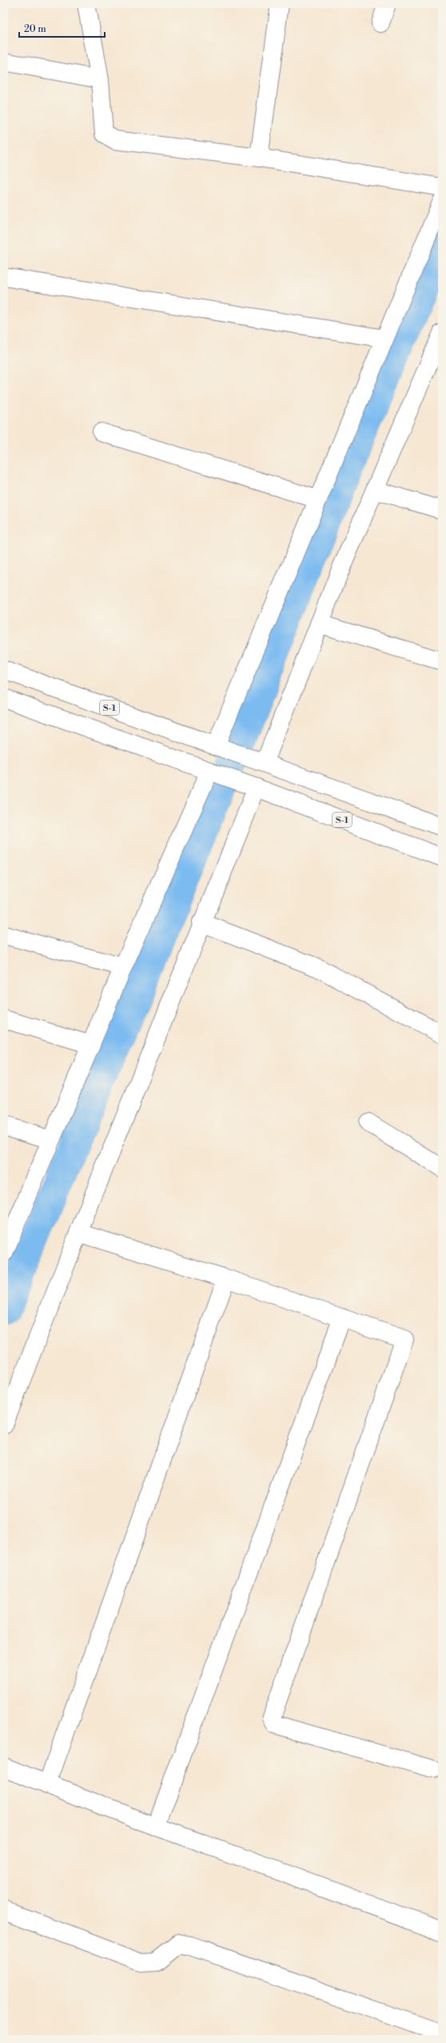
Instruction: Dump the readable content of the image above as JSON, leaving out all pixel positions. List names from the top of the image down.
{
  "streets": {
    "street": ["S-1"]
  },
  "scale_bar": "20 m"
}
